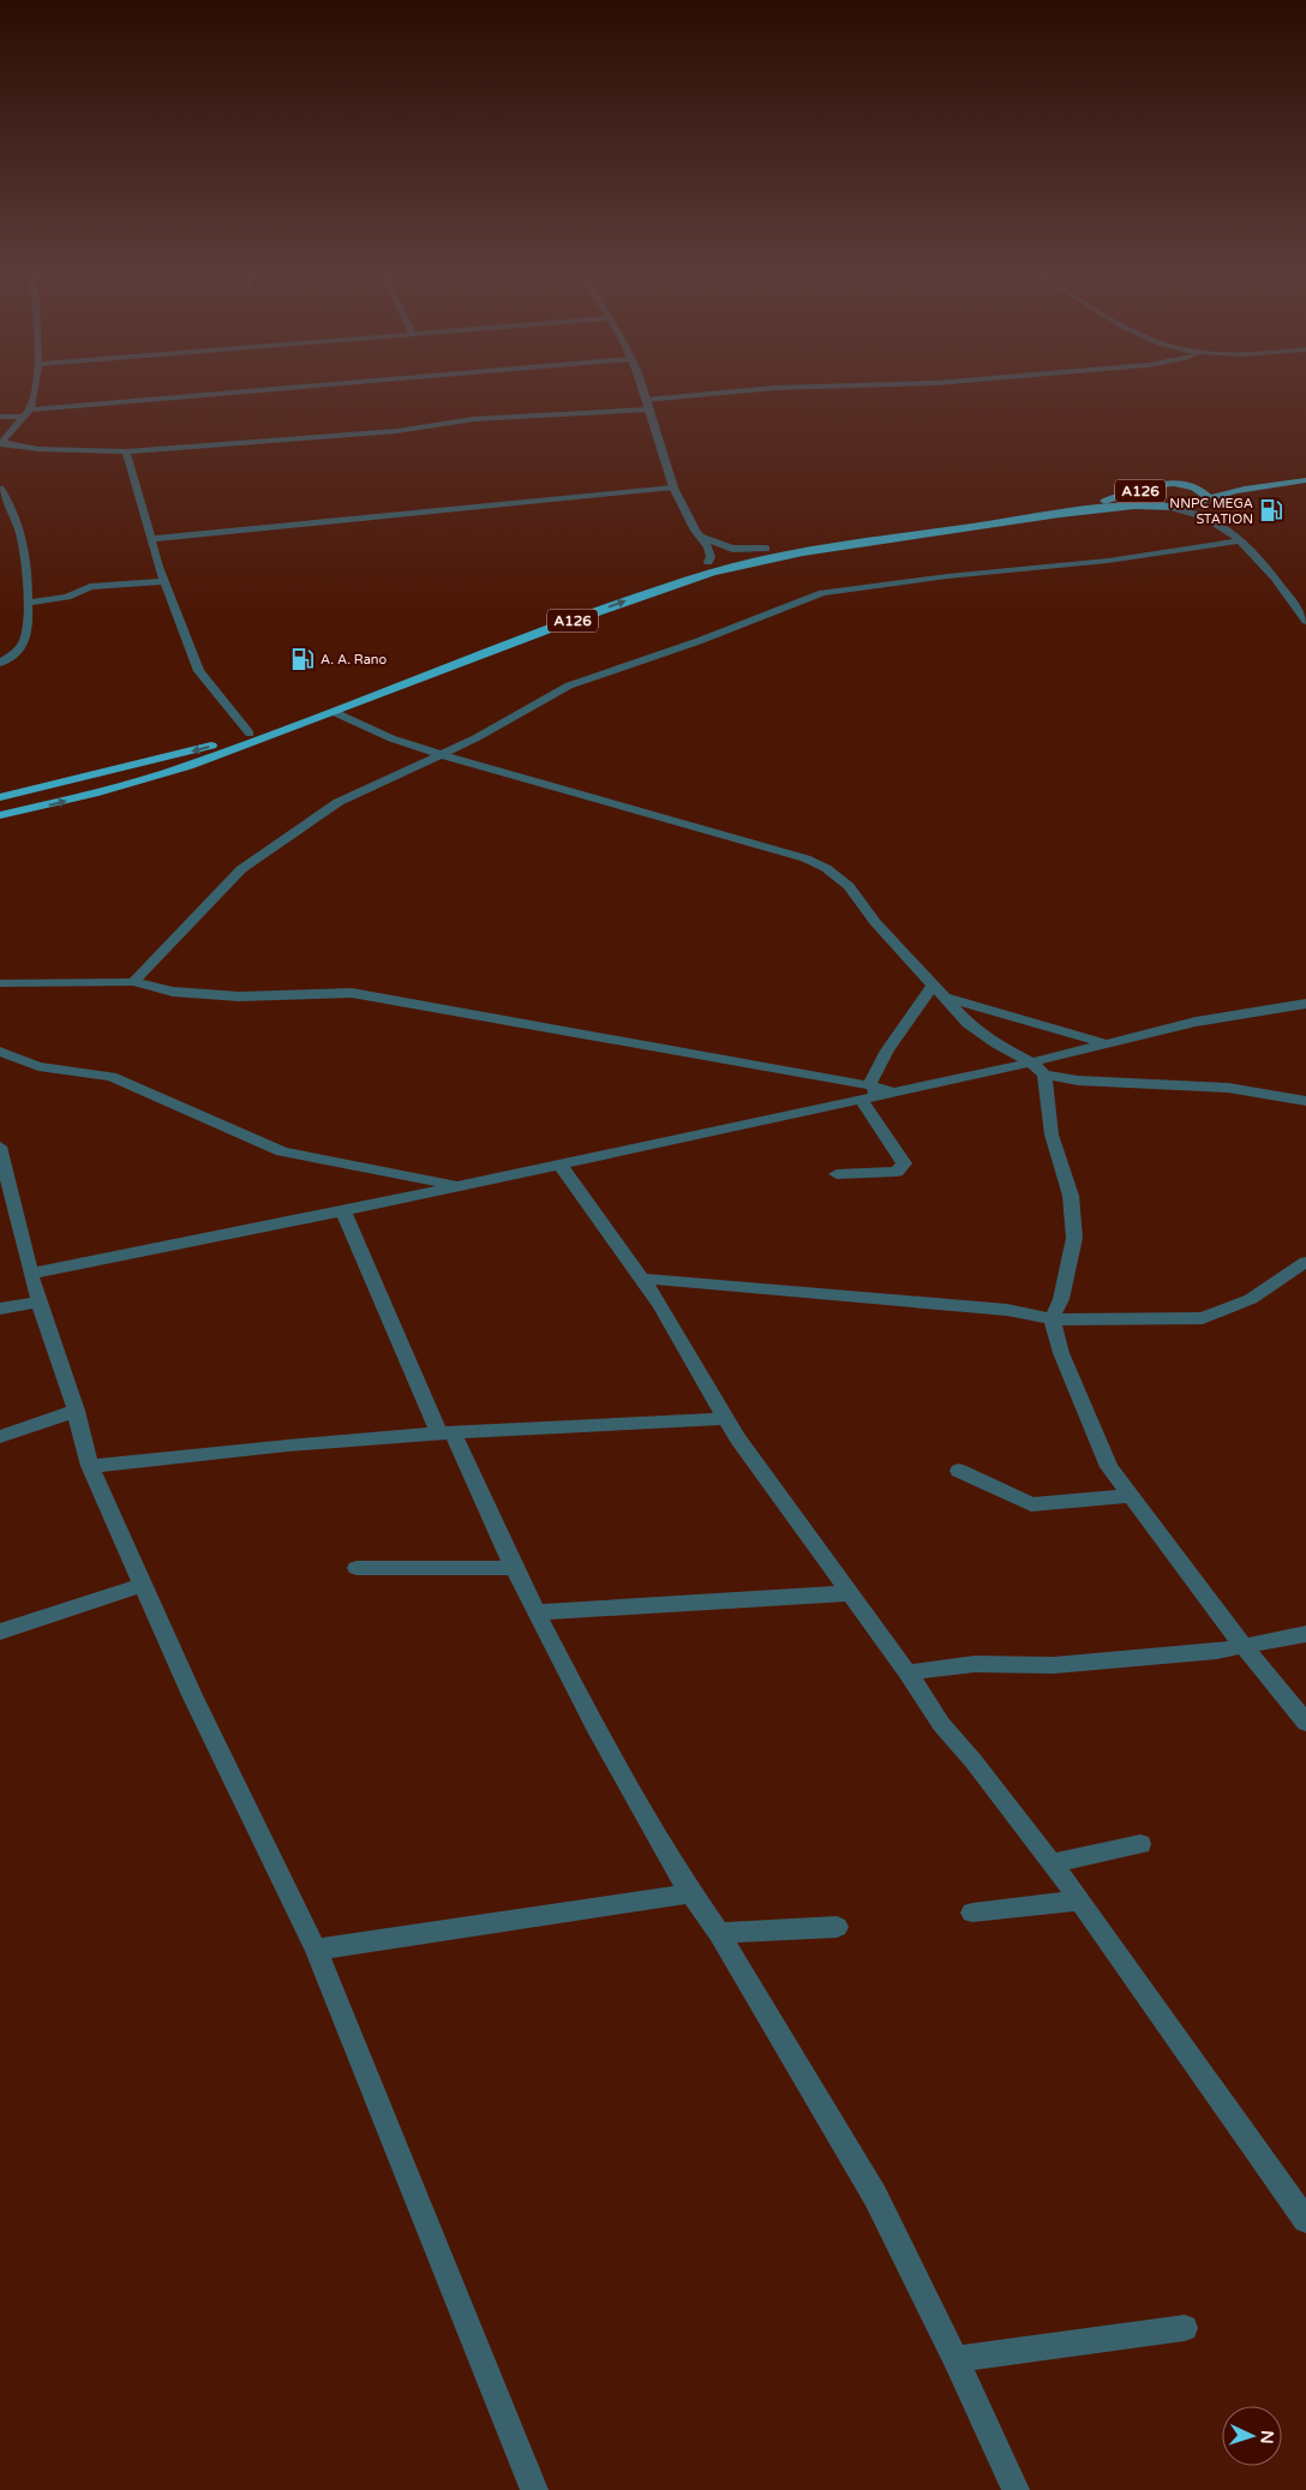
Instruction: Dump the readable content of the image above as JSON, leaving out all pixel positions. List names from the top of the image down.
{
  "streets": {
    "highway": ["A126"]
  },
  "places": {
    "fuel station": ["NNPC MEGA STATION", "A. A. Rano"]
  },
  "north": "right"
}
